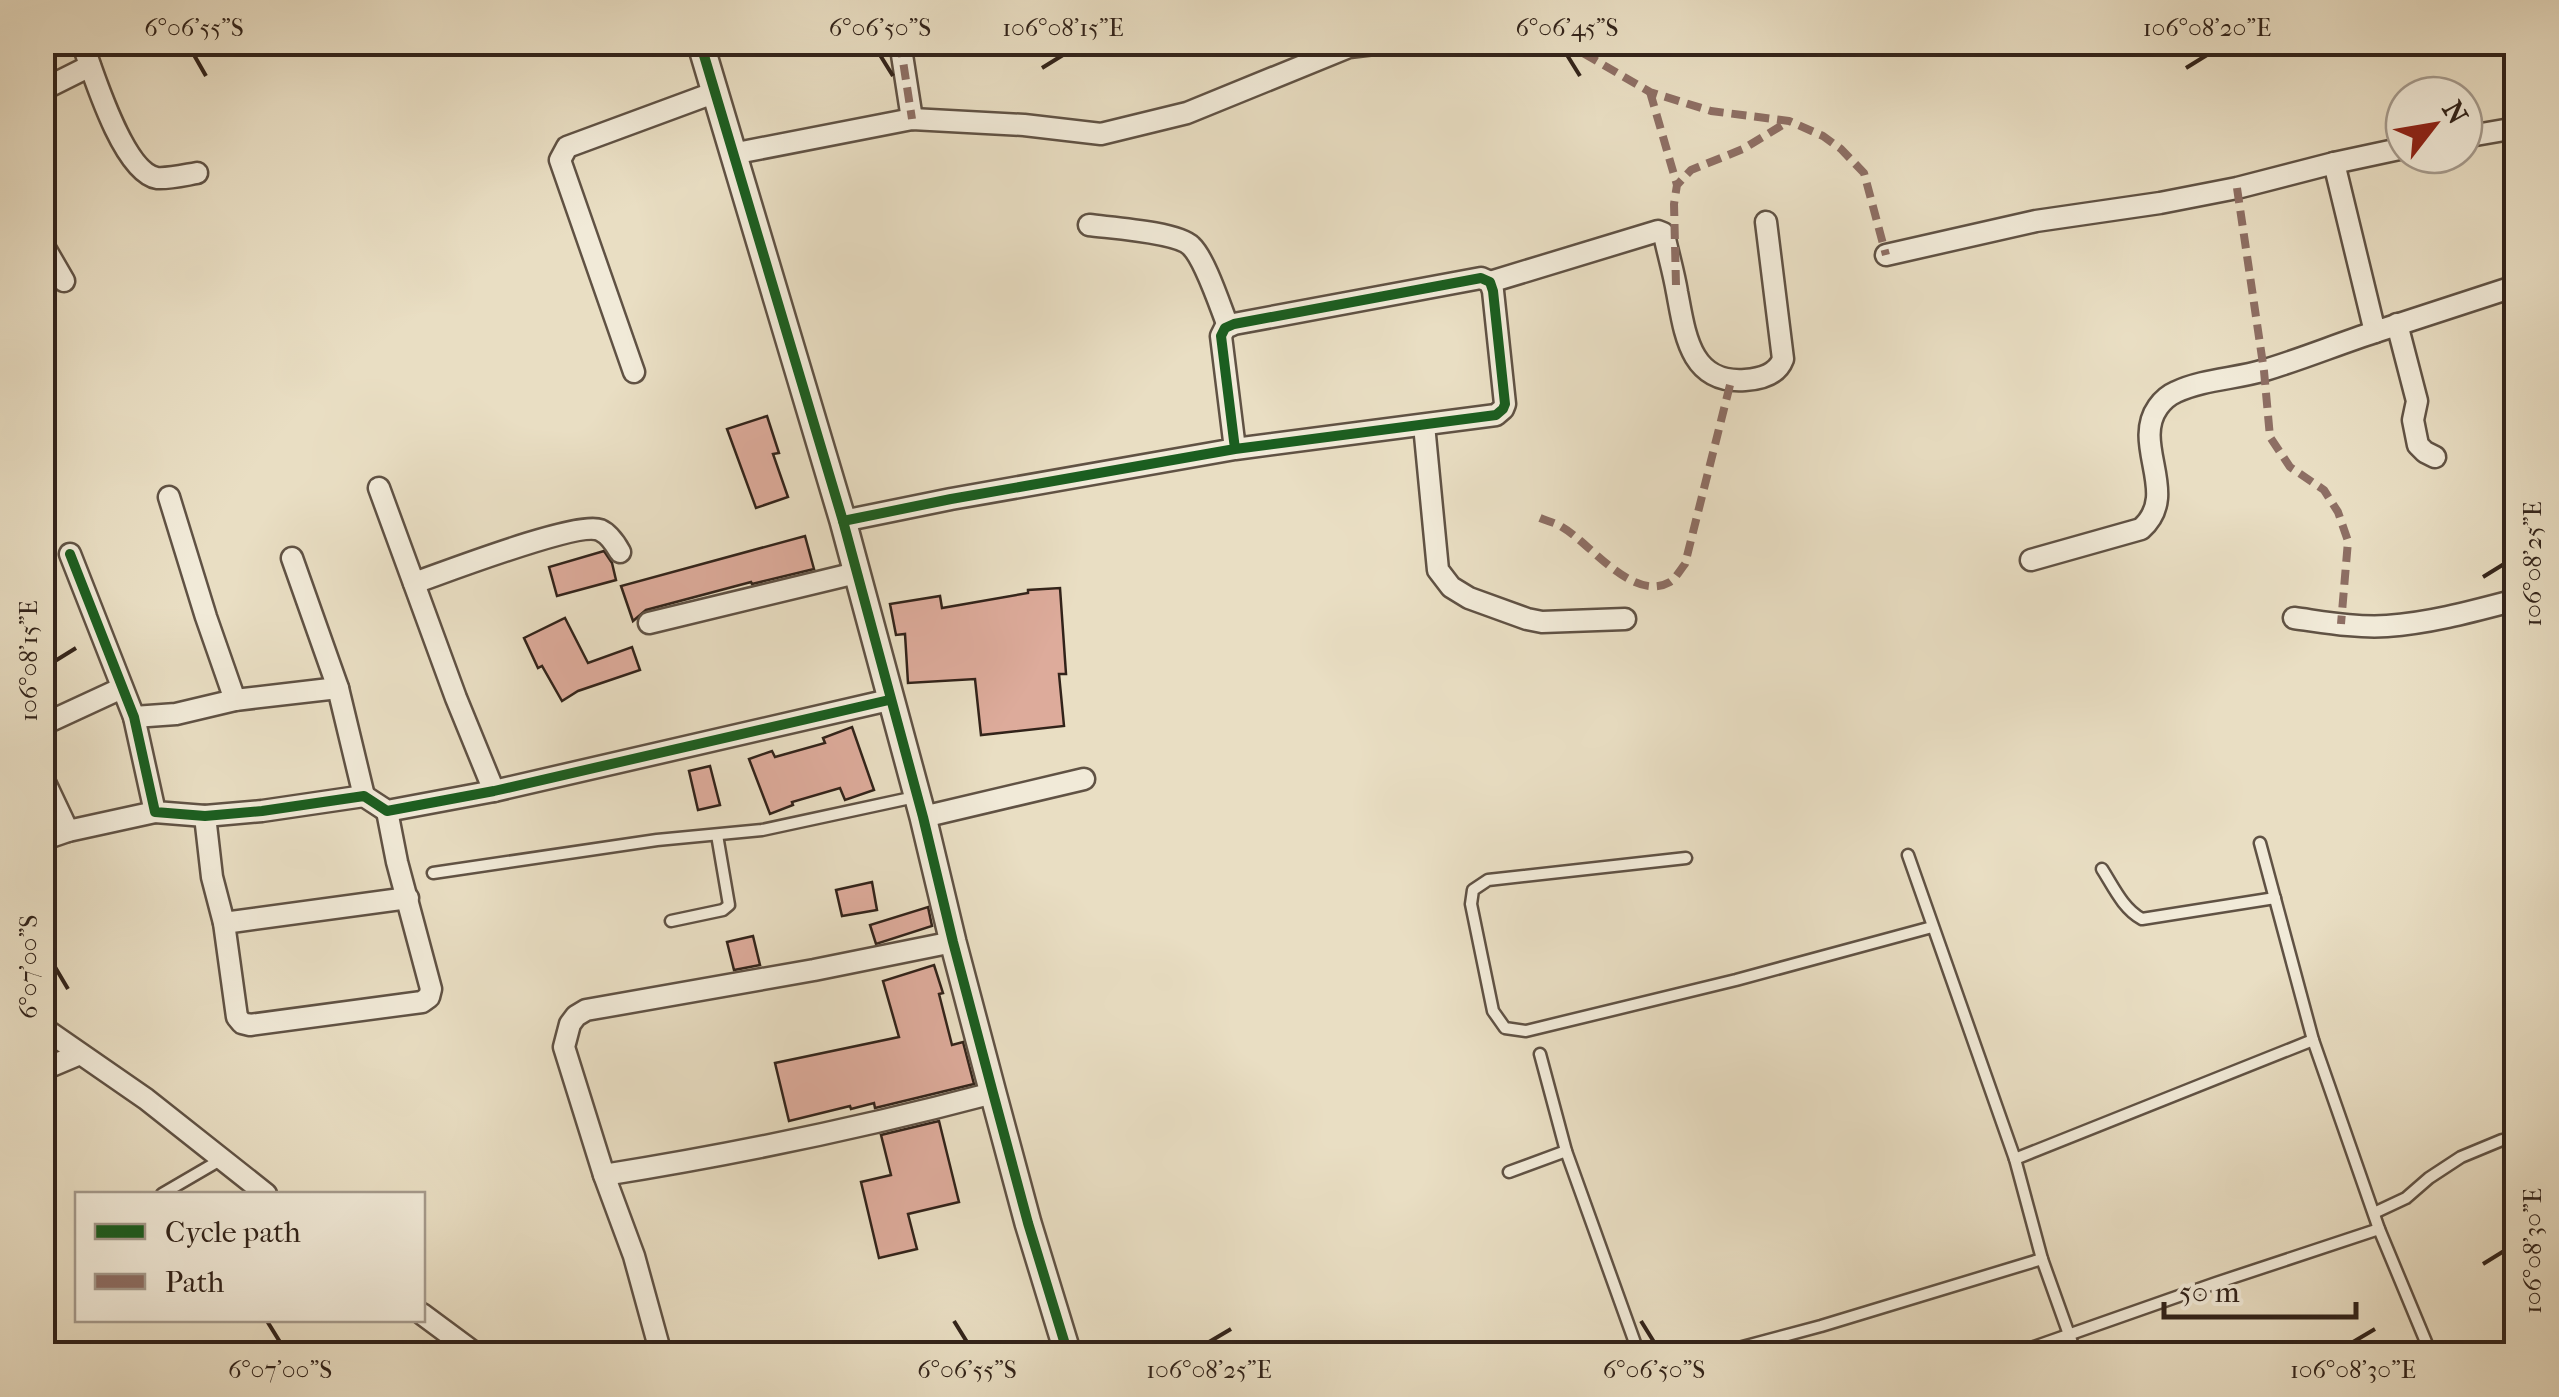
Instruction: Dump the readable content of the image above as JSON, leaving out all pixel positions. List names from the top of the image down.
{
  "legend": ["Cycle path", "Path"],
  "scale_bar": "50 m",
  "north": "top right",
  "coordinates": [
    "6°06'55\"S",
    "6°06'50\"S",
    "106°08'15\"E",
    "6°06'45\"S",
    "106°08'20\"E",
    "106°08'25\"E",
    "6°07'00\"S",
    "106°08'30\"E"
  ]
}
